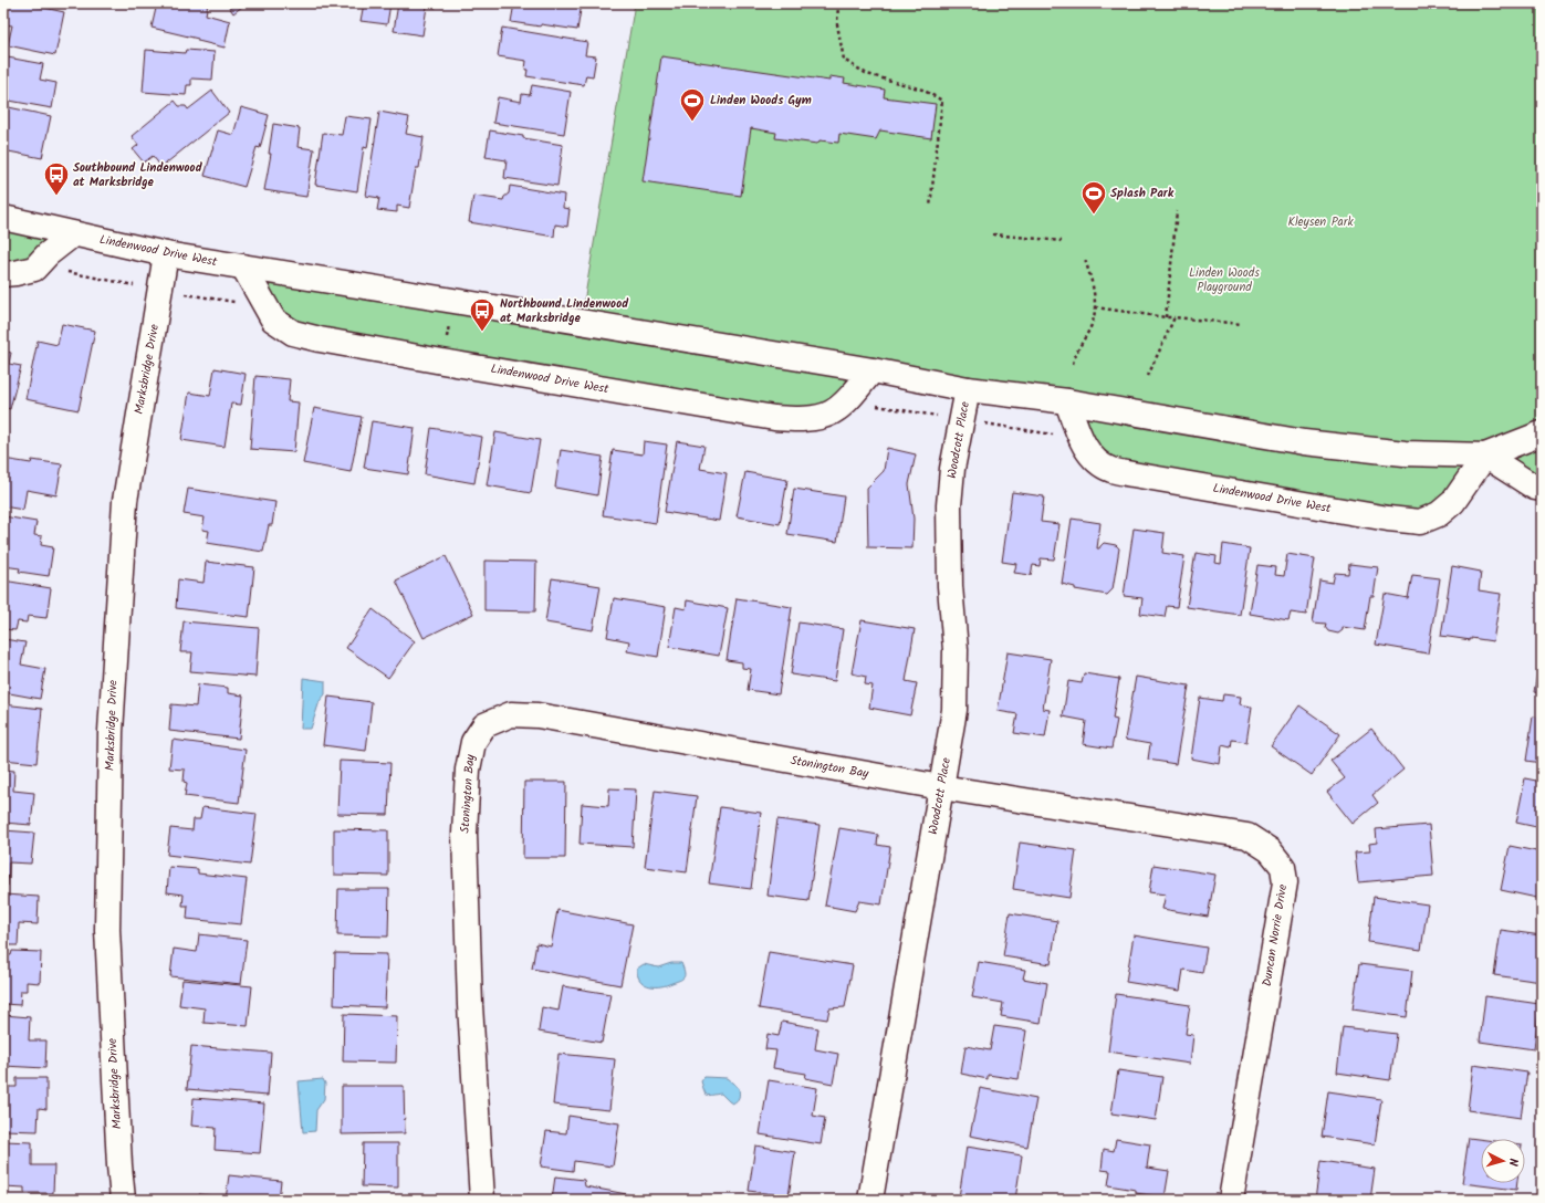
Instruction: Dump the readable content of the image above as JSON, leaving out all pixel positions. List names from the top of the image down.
{
  "streets": {
    "street": [
      "Lindenwood Drive West",
      "Marksbridge Drive",
      "Woodcott Place",
      "Stonington Bay",
      "Duncan Norrie Drive"
    ]
  },
  "crossings": [
    ["Lindenwood Drive West", "Marksbridge Drive"],
    ["Lindenwood Drive West", "Woodcott Place"],
    ["Woodcott Place", "Stonington Bay"],
    ["Woodcott Place", "Duncan Norrie Drive"],
    ["Stonington Bay", "Duncan Norrie Drive"]
  ],
  "parks": ["Kleysen Park", "Linden Woods Playground"],
  "places": {
    "sports": ["Linden Woods Gym", "Splash Park"],
    "bus stop": ["Southbound Lindenwood at Marksbridge", "Northbound Lindenwood at Marksbridge"]
  },
  "north": "right"
}
